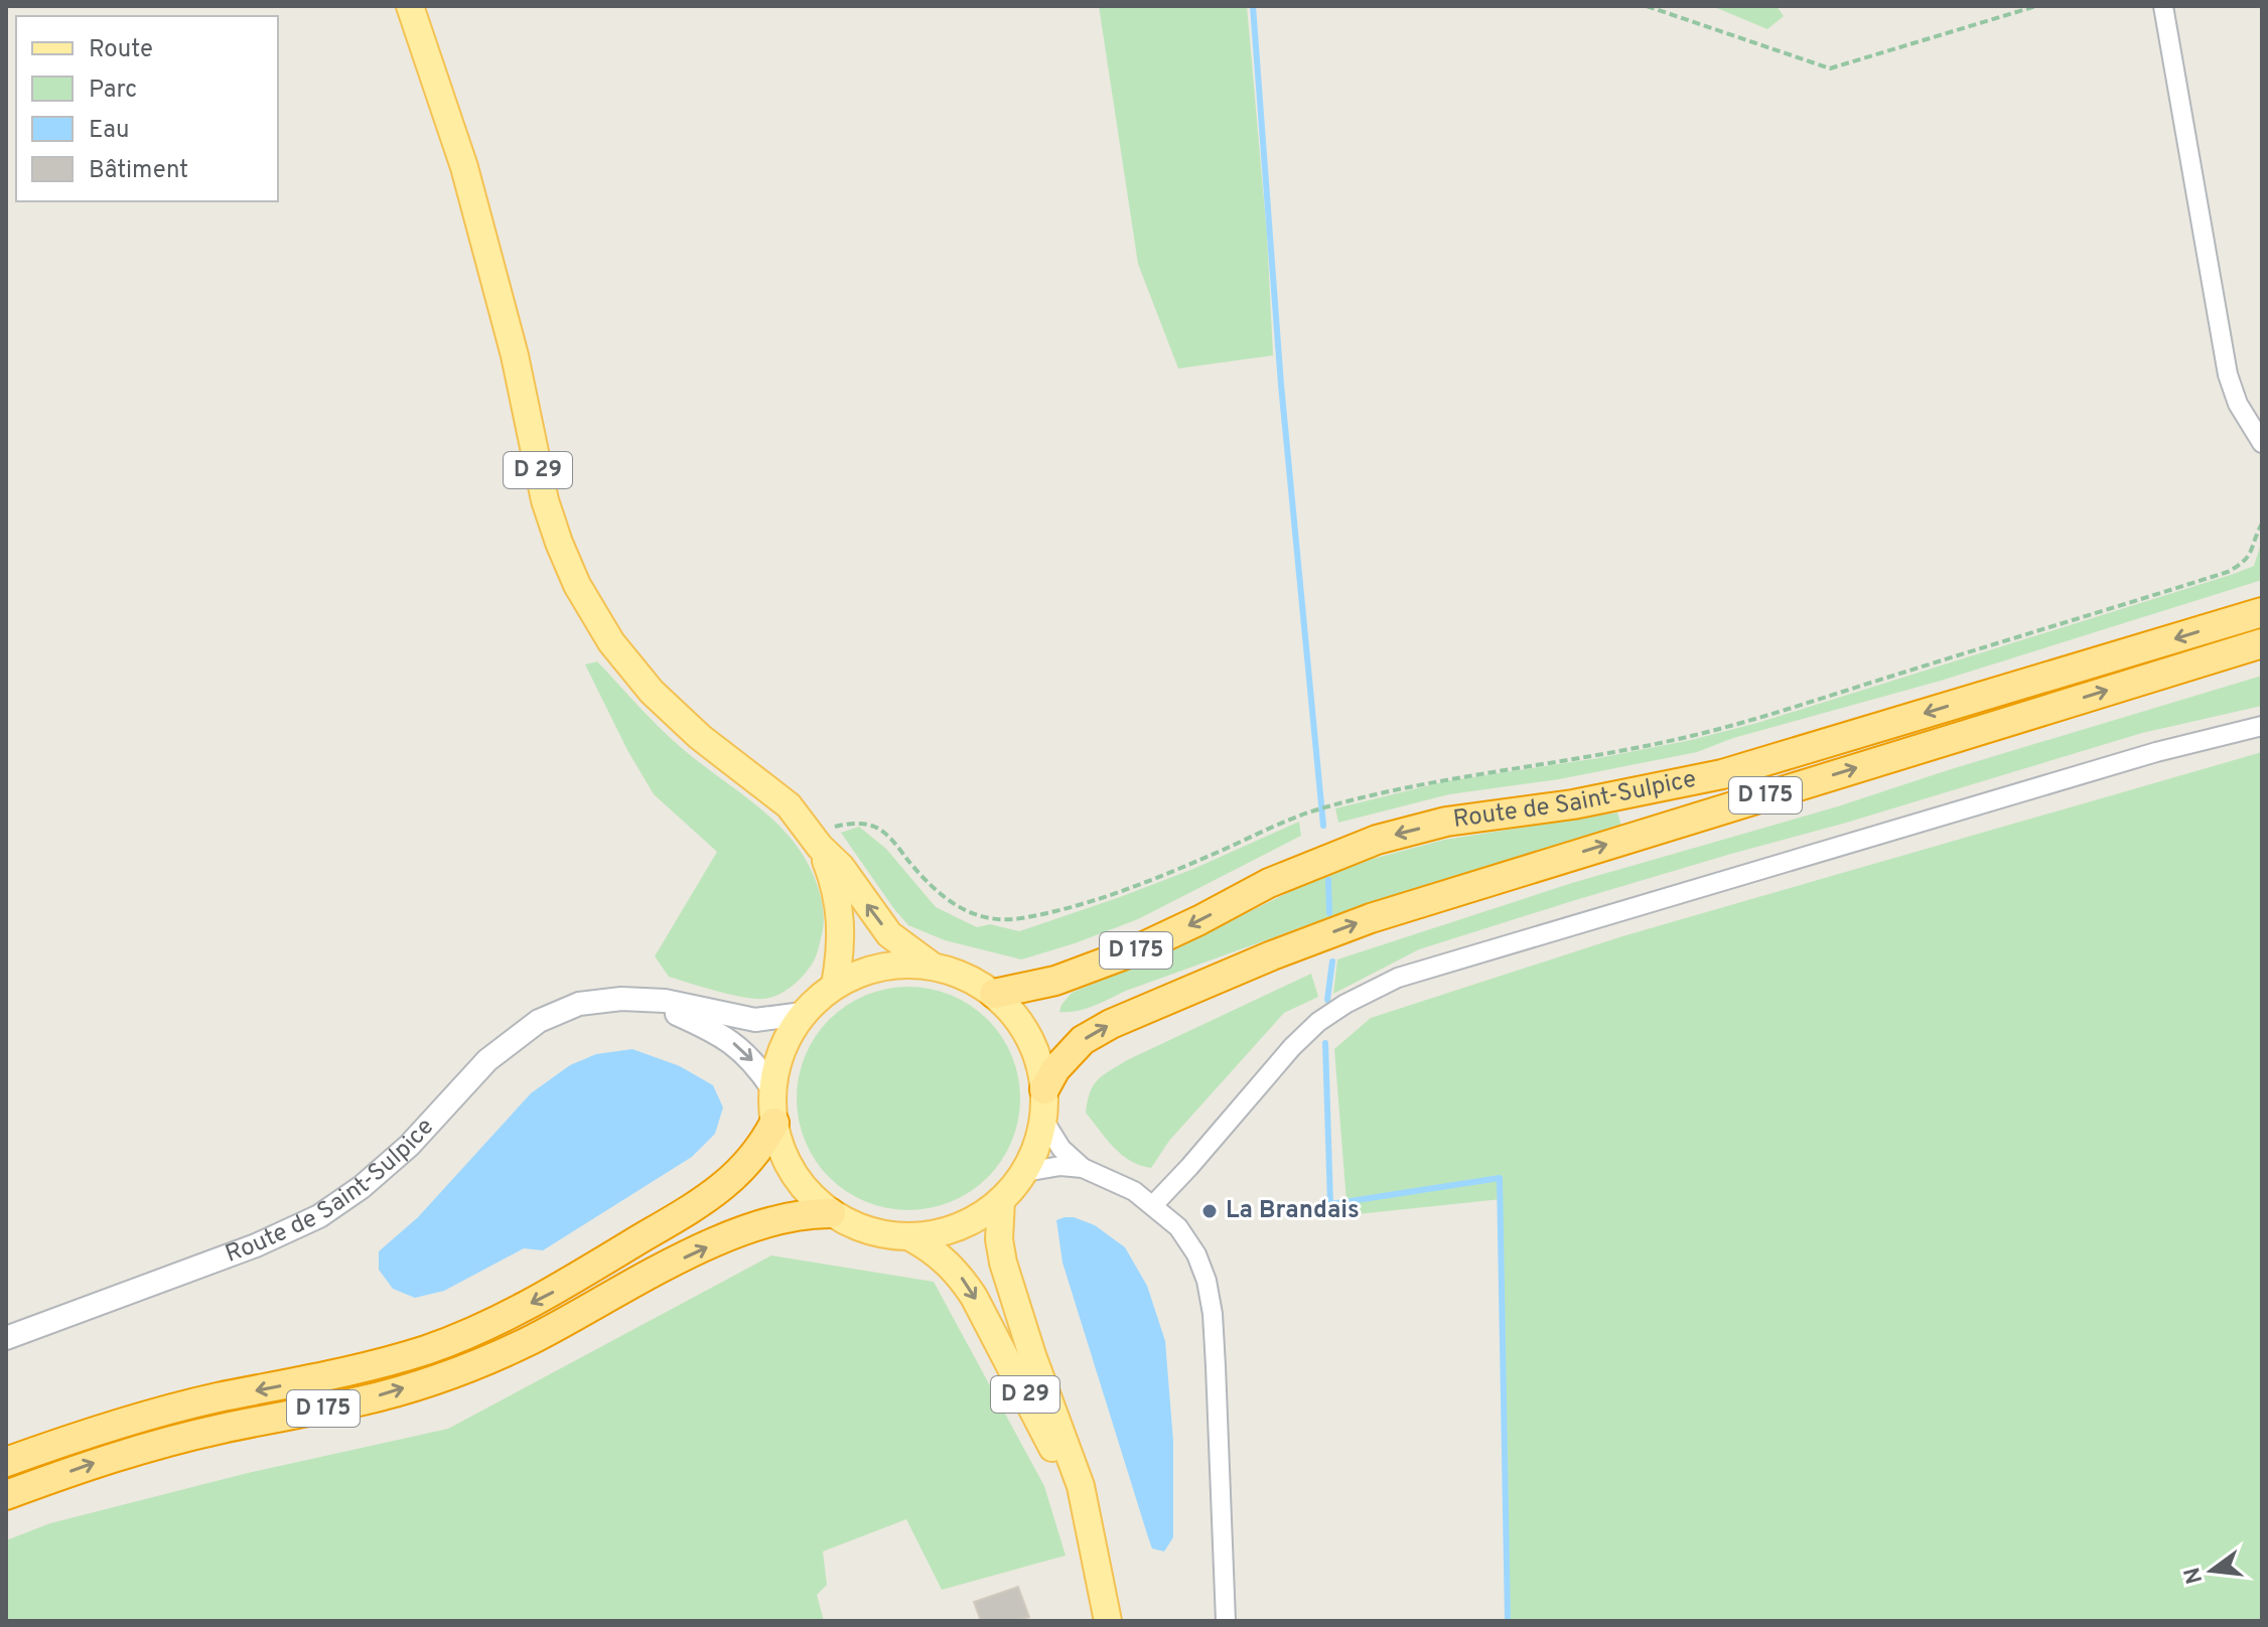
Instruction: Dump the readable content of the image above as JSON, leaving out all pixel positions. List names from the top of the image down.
{
  "streets": {
    "highway": ["D 175", "Route de Saint-Sulpice"],
    "main road": ["D 29"]
  },
  "crossings": [
    ["D 29", "D 175"],
    ["D 29", "Route de Saint-Sulpice"],
    ["D 175", "Route de Saint-Sulpice"]
  ],
  "places": ["La Brandais"],
  "legend": [
    "Route",
    "Parc",
    "Eau",
    "Bâtiment"
  ],
  "north": "left"
}
